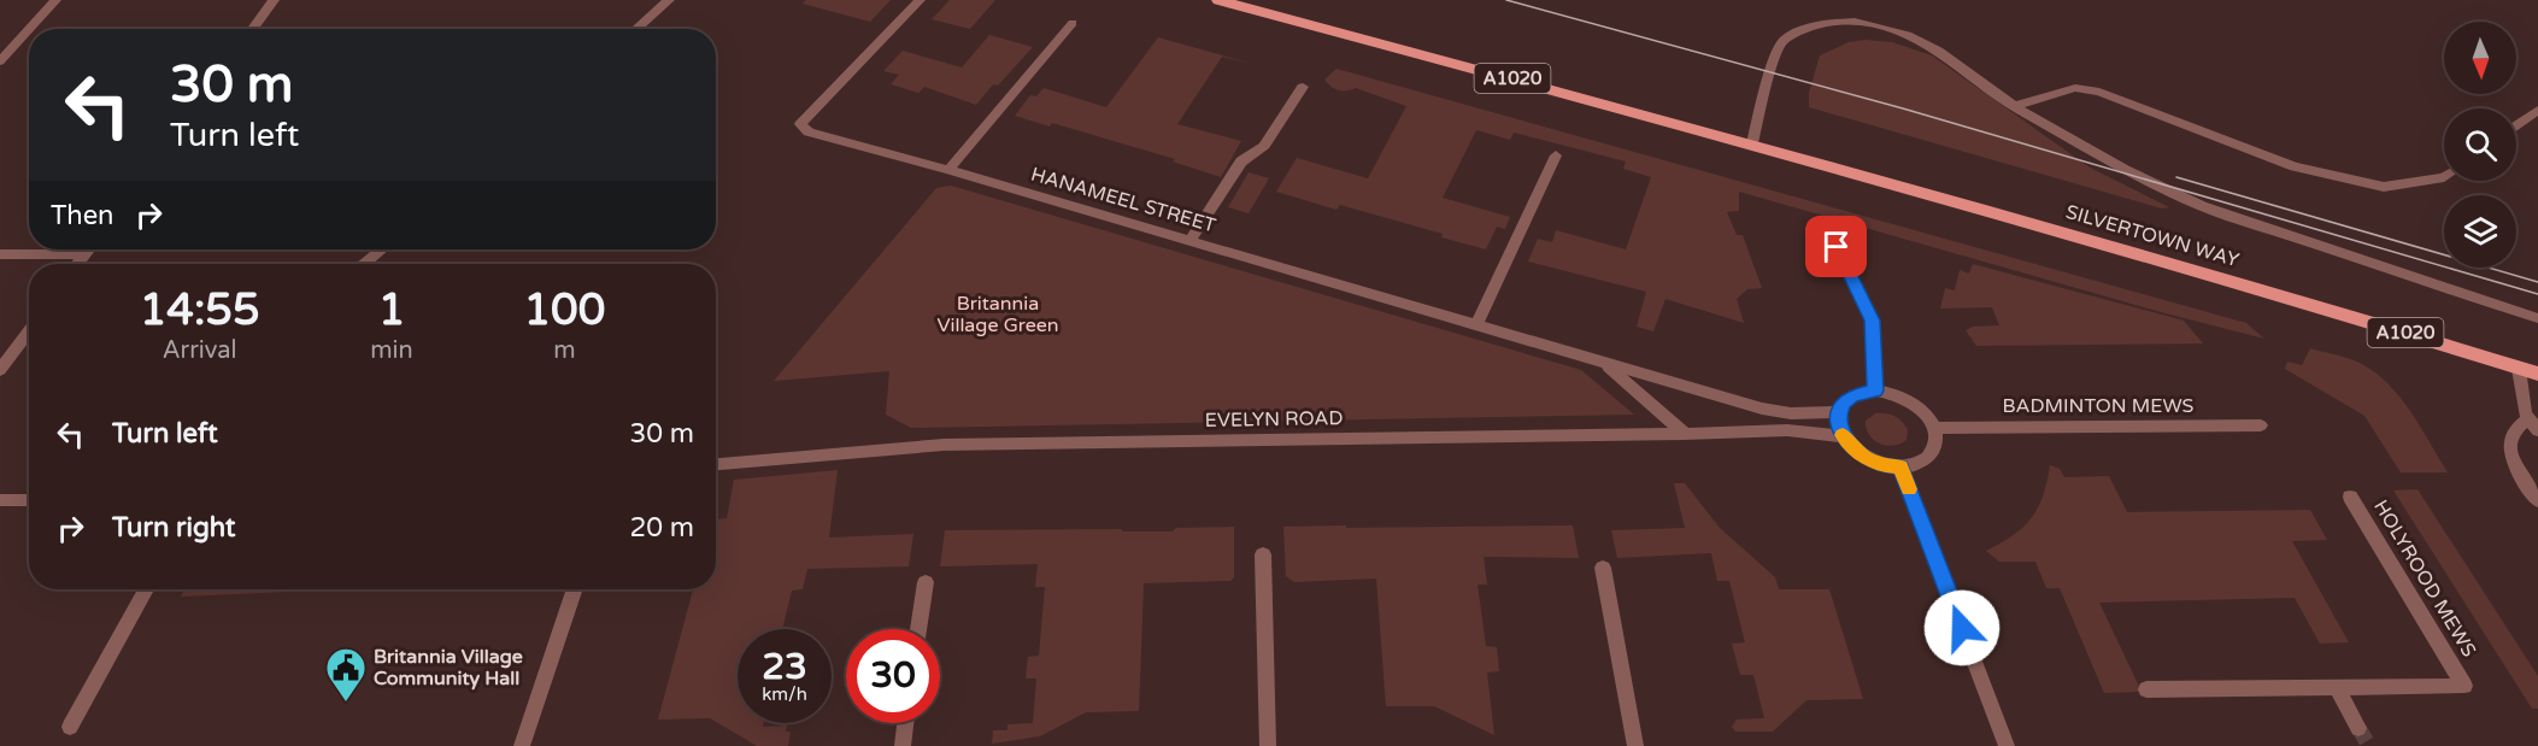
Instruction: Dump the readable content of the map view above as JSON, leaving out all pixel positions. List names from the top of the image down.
{
  "streets": {
    "main road": ["A1020", "SILVERTOWN WAY"],
    "street": [
      "HANAMEEL STREET",
      "BADMINTON MEWS",
      "EVELYN ROAD",
      "HOLYROOD MEWS"
    ]
  },
  "crossings": [
    ["A1020", "SILVERTOWN WAY"],
    ["HANAMEEL STREET", "BADMINTON MEWS"],
    ["HANAMEEL STREET", "EVELYN ROAD"],
    ["BADMINTON MEWS", "EVELYN ROAD"]
  ],
  "parks": ["Britannia Village Green"],
  "places": {
    "public building": ["Britannia Village Community Hall"]
  },
  "north": "bottom",
  "page": {
    "turn": ["30 m", "Turn left"],
    "then": "Then",
    "eta": [
      "14:55",
      "Arrival",
      "1",
      "min",
      "100",
      "m"
    ],
    "list": [
      {
        "name": "Turn left",
        "value": "30 m"
      },
      {
        "name": "Turn right",
        "value": "20 m"
      }
    ],
    "speed": "23 km/h",
    "limit": "30"
  }
}
